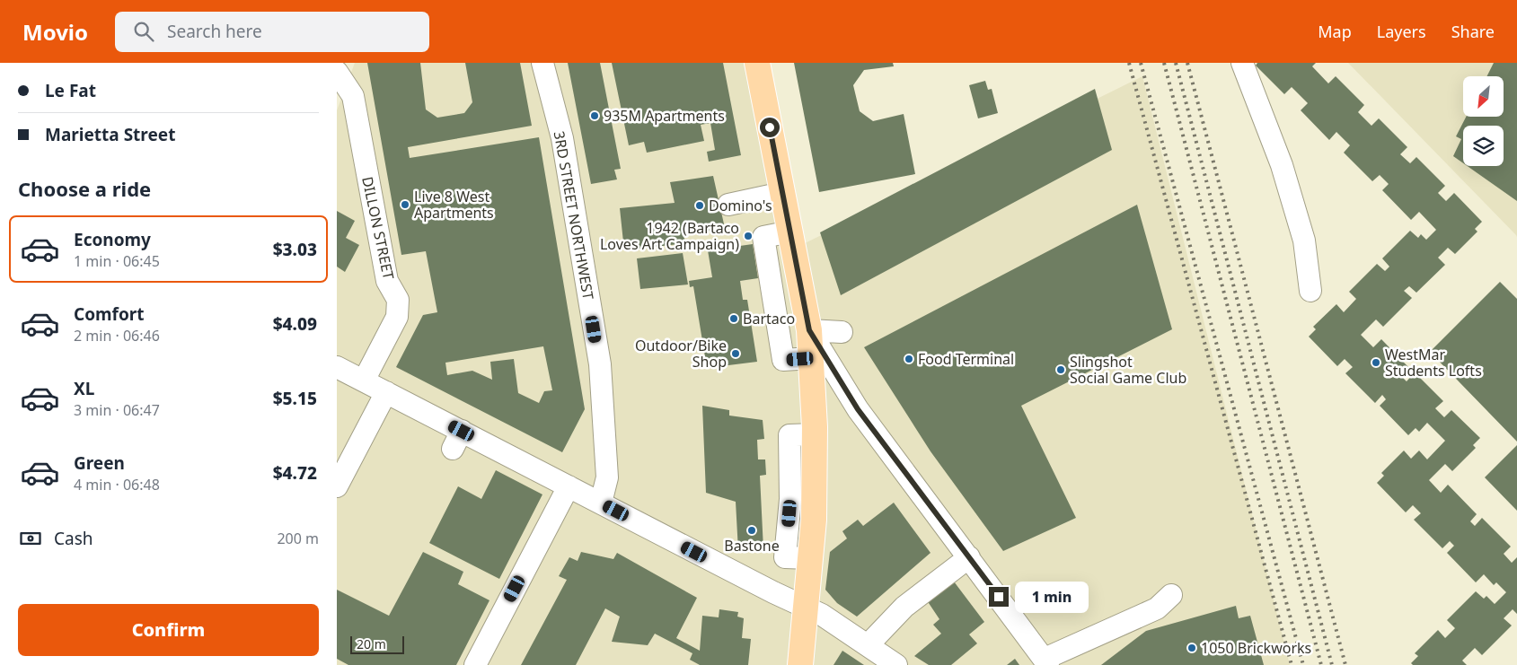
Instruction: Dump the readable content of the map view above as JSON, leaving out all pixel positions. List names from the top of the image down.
{
  "streets": {
    "street": ["3RD STREET NORTHWEST", "DILLON STREET"]
  },
  "places": [
    "935M Apartments",
    "Live 8 West Apartments",
    "Domino's",
    "1942 (Bartaco Loves Art Campaign)",
    "Bartaco",
    "Outdoor/Bike Shop",
    "Food Terminal",
    "WestMar Students Lofts",
    "Slingshot Social Game Club",
    "Bastone",
    "1050 Brickworks"
  ],
  "scale_bar": "20 m",
  "north": "bottom left",
  "page": {
    "header": "Movio",
    "search": "Search here",
    "nav": ["Map", "Layers", "Share"],
    "banner": ["Le Fat", "Marietta Street"],
    "heading": "Choose a ride",
    "list": [
      {
        "name": "Economy",
        "note": "1 min · 06:45",
        "value": "$3.03"
      },
      {
        "name": "Comfort",
        "note": "2 min · 06:46",
        "value": "$4.09"
      },
      {
        "name": "XL",
        "note": "3 min · 06:47",
        "value": "$5.15"
      },
      {
        "name": "Green",
        "note": "4 min · 06:48",
        "value": "$4.72"
      }
    ],
    "pay": ["Cash", "200 m"],
    "bubble": "1 min",
    "buttons": "Confirm",
    "scale": "20 m"
  }
}
